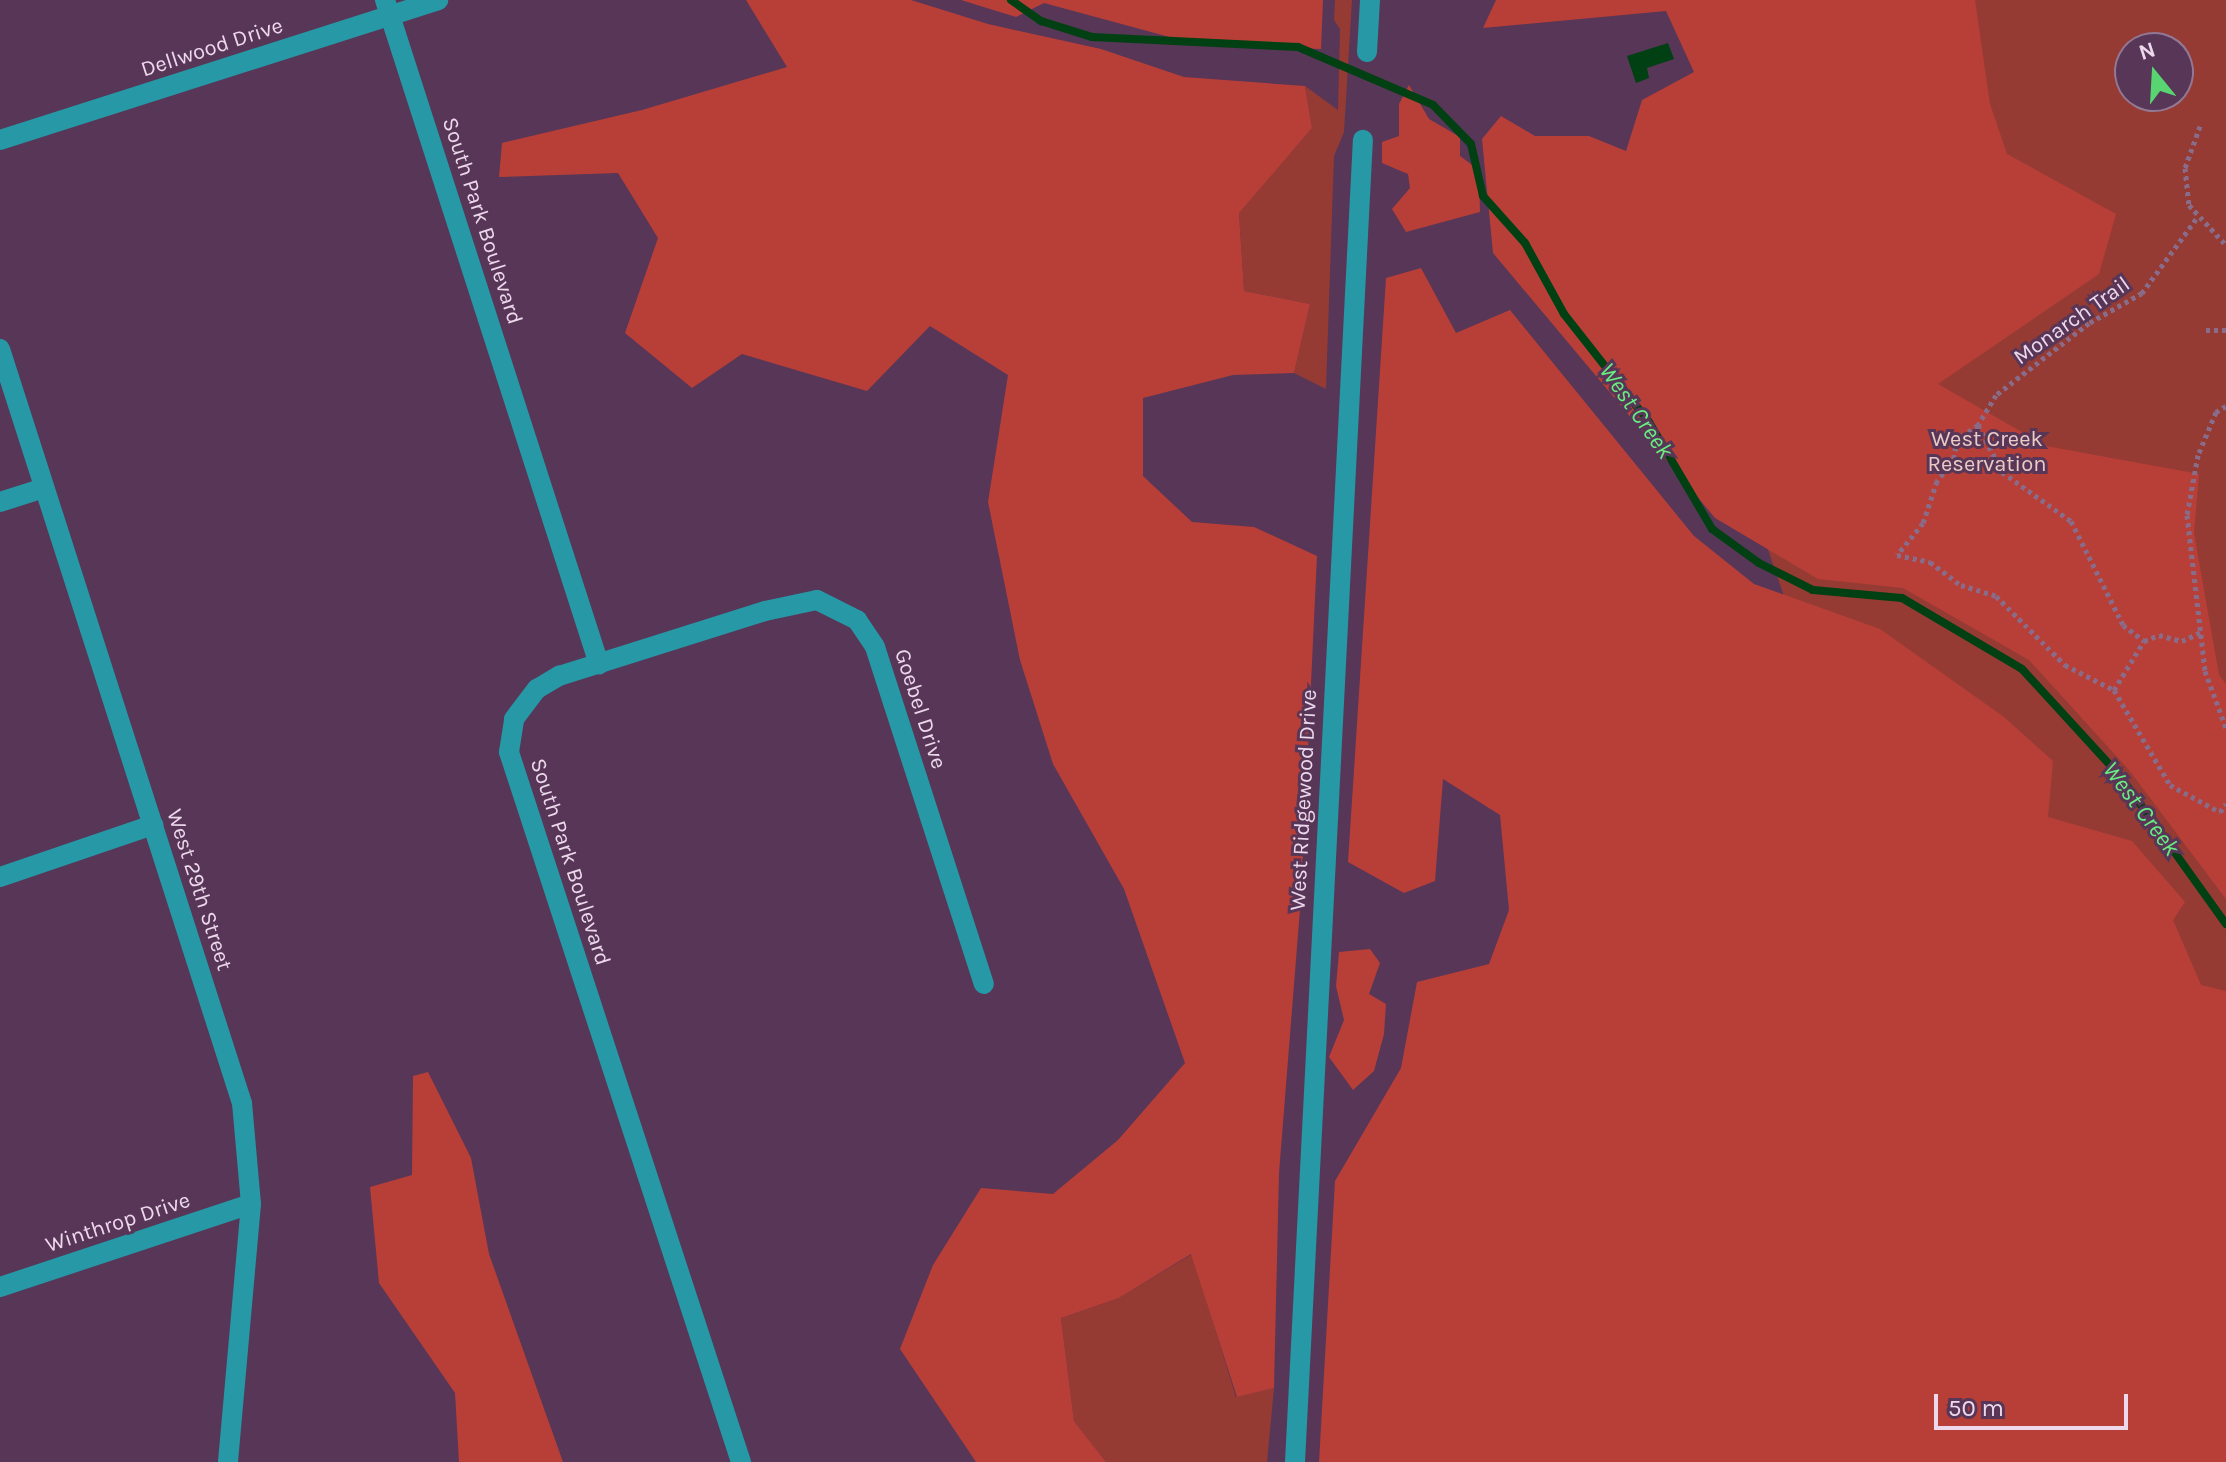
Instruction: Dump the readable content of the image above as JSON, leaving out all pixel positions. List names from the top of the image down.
{
  "streets": {
    "street": [
      "Dellwood Drive",
      "South Park Boulevard",
      "Goebel Drive",
      "West Ridgewood Drive",
      "West 29th Street",
      "Winthrop Drive"
    ],
    "path": ["Monarch Trail"]
  },
  "crossings": [
    ["Dellwood Drive", "South Park Boulevard"],
    ["South Park Boulevard", "Goebel Drive"],
    ["West 29th Street", "Winthrop Drive"]
  ],
  "water": ["West Creek"],
  "parks": ["West Creek Reservation"],
  "scale_bar": "50 m",
  "north": "top"
}
